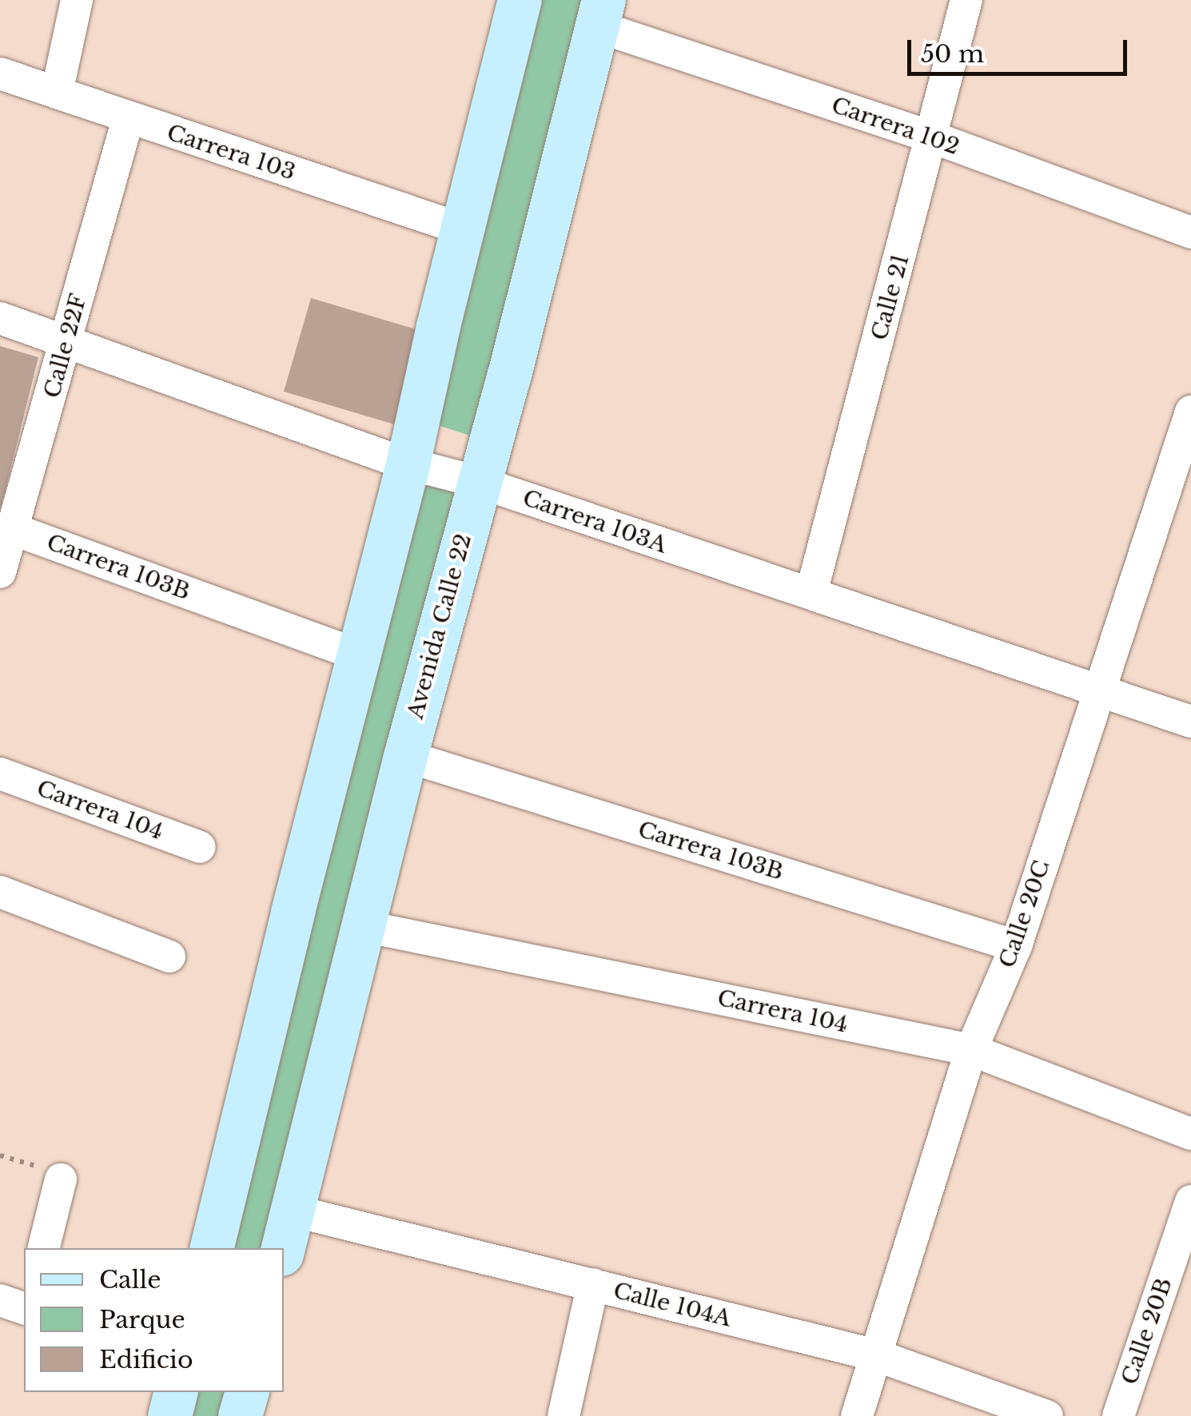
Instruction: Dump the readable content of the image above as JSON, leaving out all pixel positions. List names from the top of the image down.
{
  "streets": {
    "street": [
      "Carrera 102",
      "Carrera 103",
      "Calle 21",
      "Calle 22F",
      "Carrera 103A",
      "Carrera 103B",
      "Avenida Calle 22",
      "Carrera 104",
      "Calle 20C",
      "Calle 104A",
      "Calle 20B"
    ]
  },
  "crossings": [
    ["Carrera 102", "Calle 21"],
    ["Carrera 102", "Avenida Calle 22"],
    ["Carrera 103", "Calle 22F"],
    ["Calle 21", "Carrera 103A"],
    ["Calle 22F", "Carrera 103A"],
    ["Calle 22F", "Carrera 103B"],
    ["Carrera 103A", "Avenida Calle 22"],
    ["Carrera 103A", "Calle 20C"],
    ["Carrera 103B", "Avenida Calle 22"],
    ["Carrera 103B", "Calle 20C"],
    ["Avenida Calle 22", "Carrera 104"],
    ["Avenida Calle 22", "Calle 104A"],
    ["Carrera 104", "Calle 20C"],
    ["Calle 20C", "Calle 104A"]
  ],
  "legend": ["Calle", "Parque", "Edificio"],
  "scale_bar": "50 m"
}
